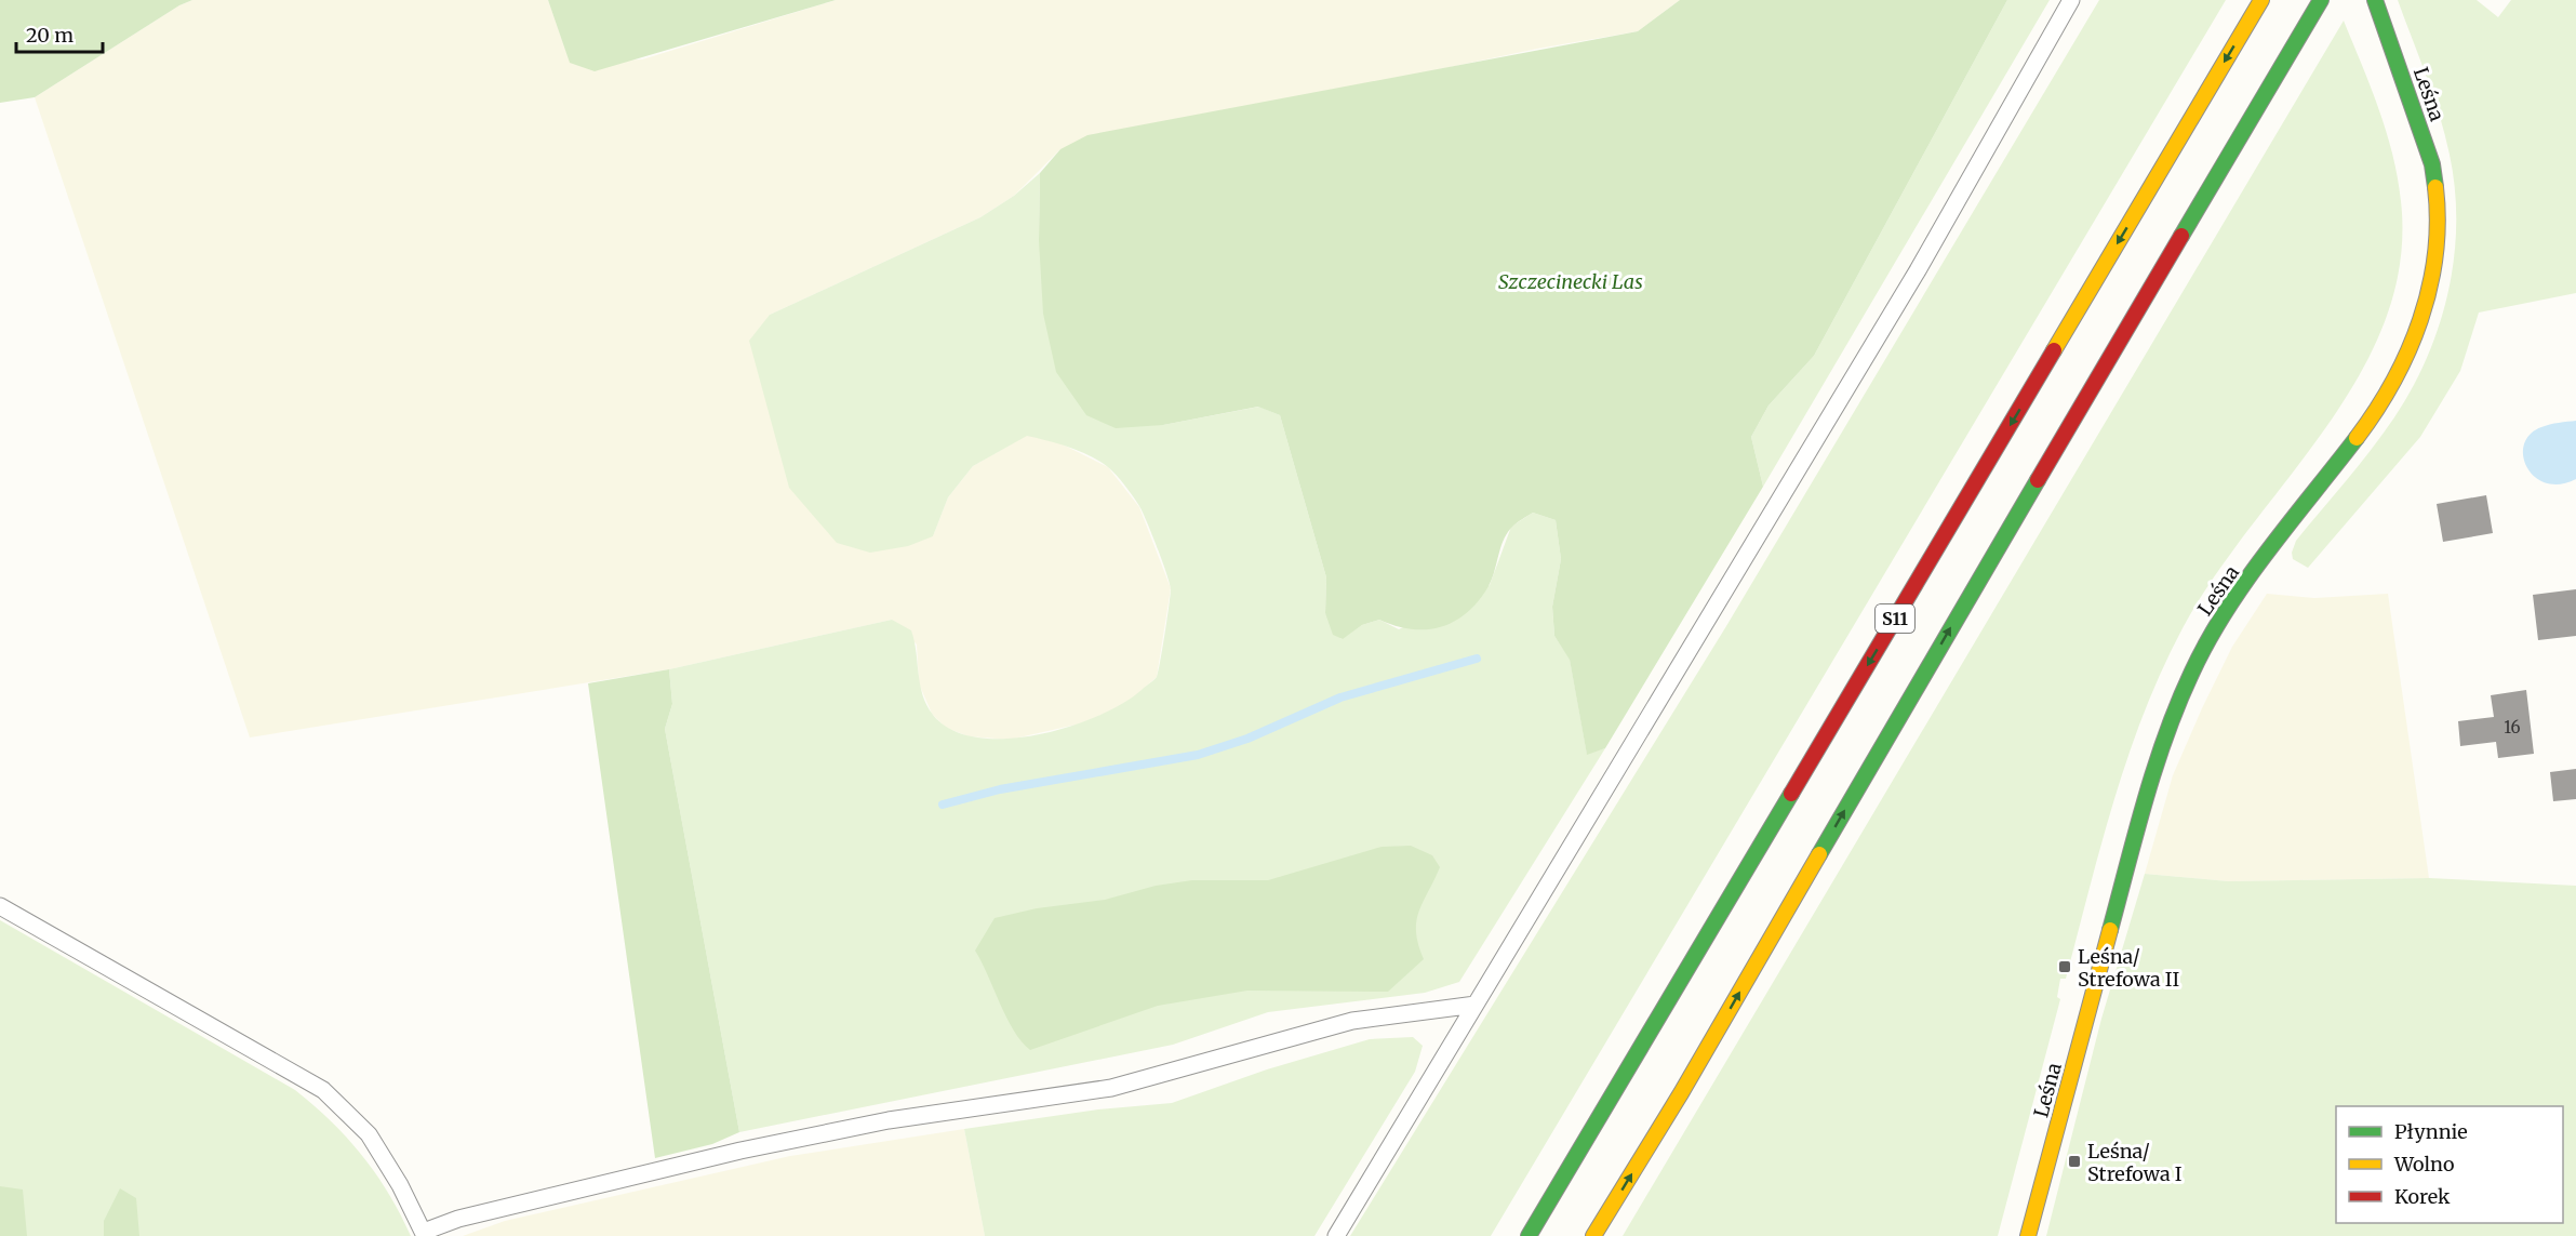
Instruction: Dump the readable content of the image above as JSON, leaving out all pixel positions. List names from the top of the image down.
{
  "streets": {
    "main road": ["Leśna", "S11"]
  },
  "parks": ["Szczecinecki Las"],
  "places": {
    "transit": ["Leśna/ Strefowa II", "Leśna/ Strefowa I"]
  },
  "house_numbers": ["16"],
  "legend": ["Płynnie", "Wolno", "Korek"],
  "scale_bar": "20 m"
}
